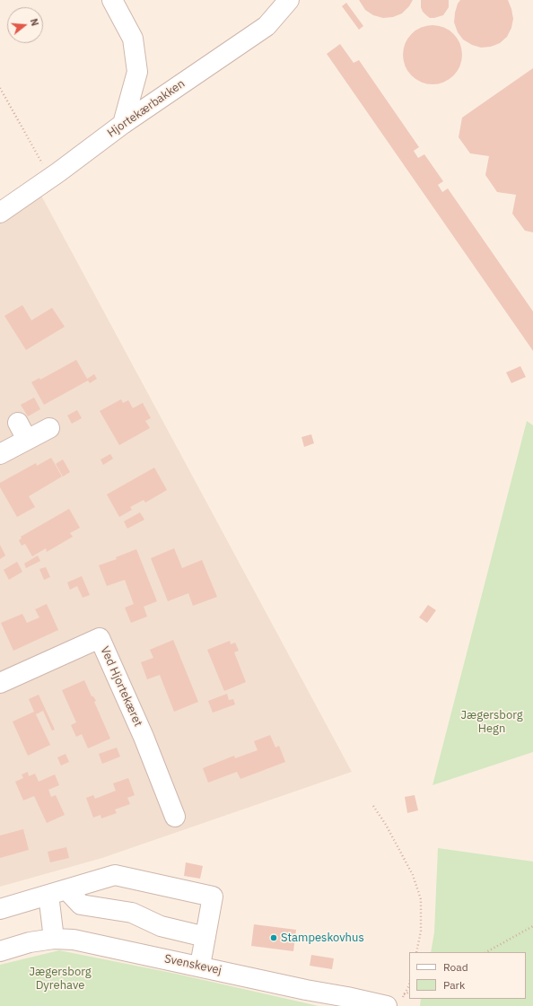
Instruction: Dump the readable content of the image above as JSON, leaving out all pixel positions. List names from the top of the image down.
{
  "streets": {
    "street": ["Hjortekærbakken", "Ved Hjortekæret", "Svenskevej"]
  },
  "parks": ["Jægersborg Hegn", "Jægersborg Dyrehave"],
  "places": ["Stampeskovhus"],
  "legend": ["Road", "Park"],
  "north": "right"
}
